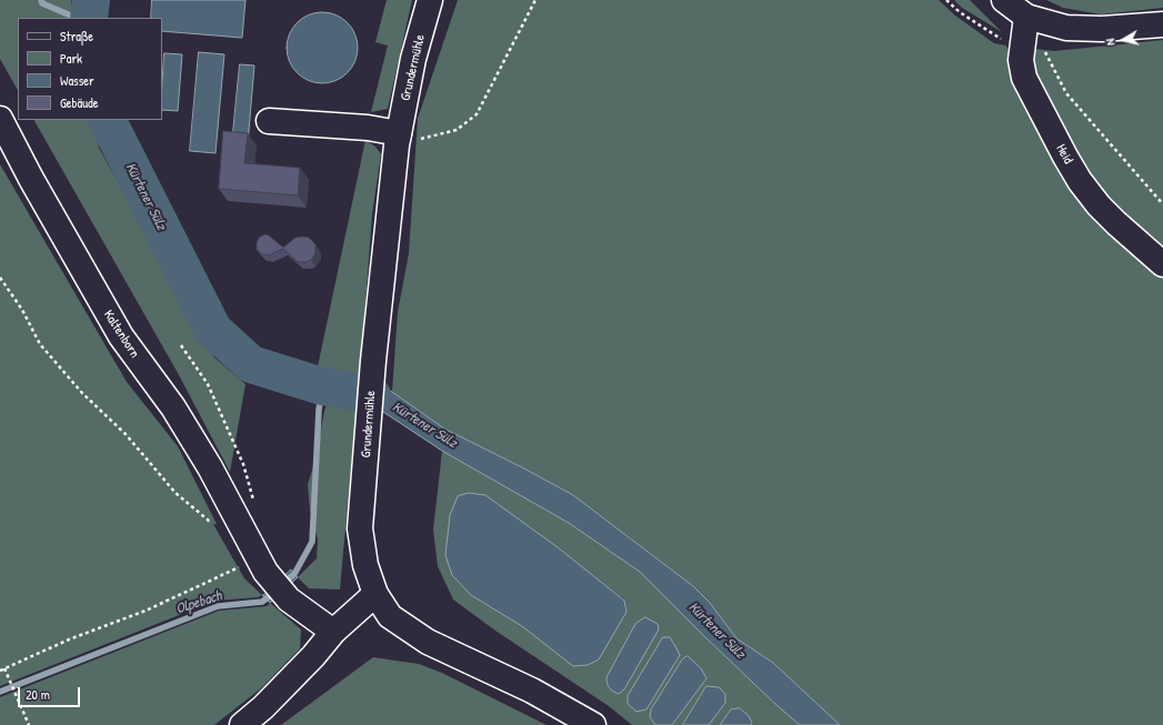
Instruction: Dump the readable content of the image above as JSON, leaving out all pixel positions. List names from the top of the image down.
{
  "streets": {
    "street": ["Grundermühle", "Heid", "Kaltenborn"]
  },
  "water": ["Kürtener Sülz", "Olpebach"],
  "legend": [
    "Straße",
    "Park",
    "Wasser",
    "Gebäude"
  ],
  "scale_bar": "20 m",
  "north": "left"
}
